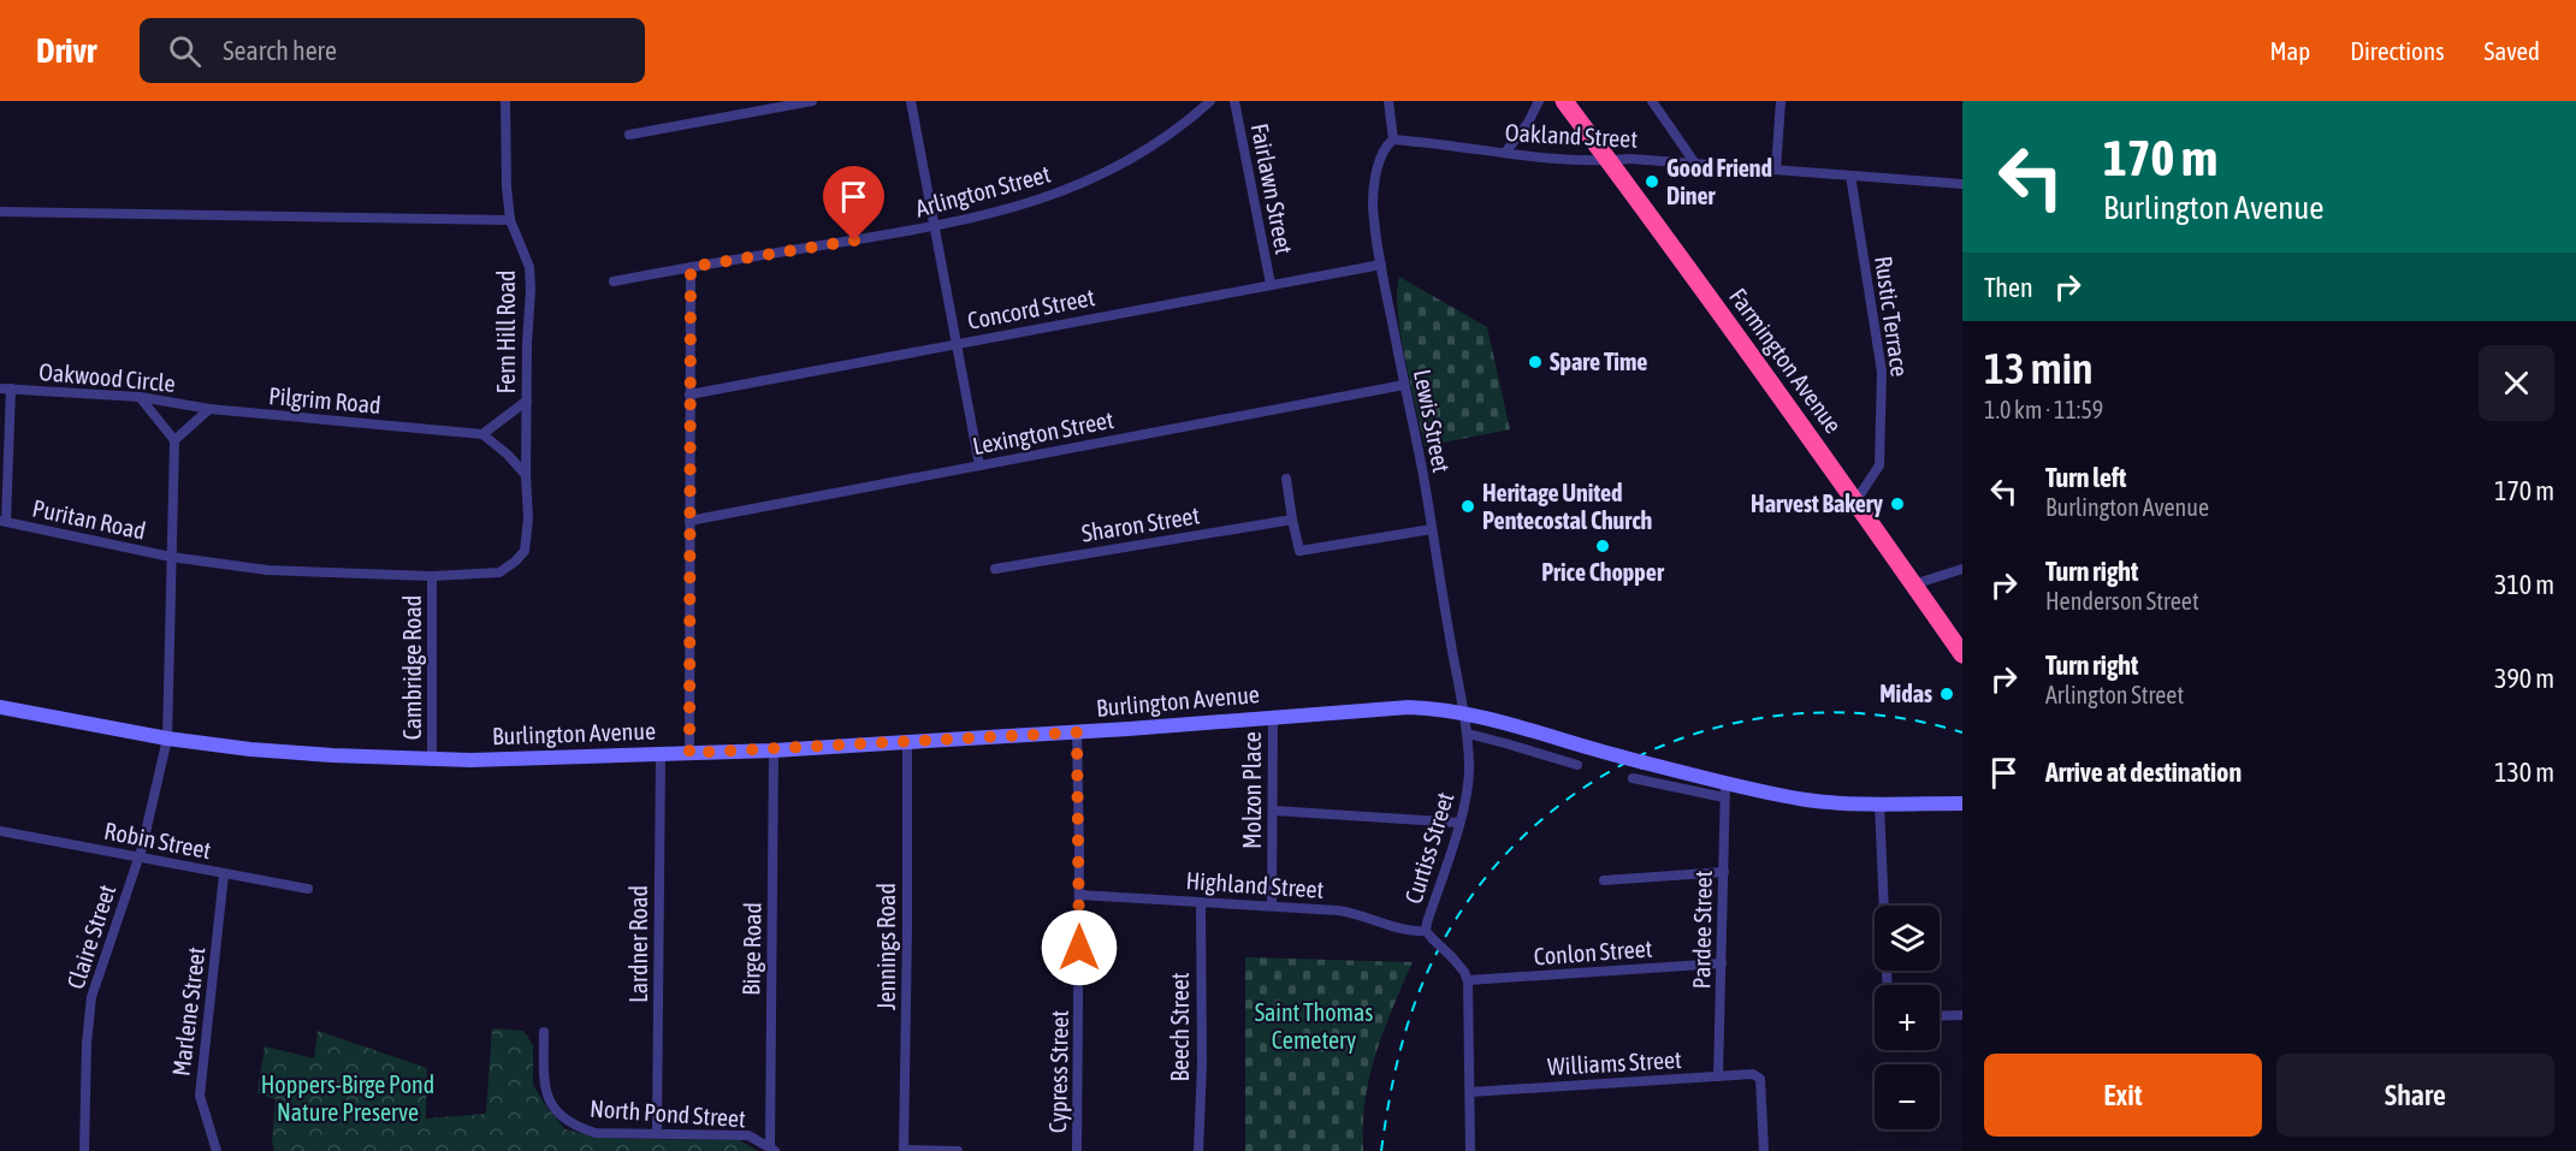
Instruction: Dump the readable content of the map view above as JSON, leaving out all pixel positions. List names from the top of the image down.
{
  "streets": {
    "highway": ["Farmington Avenue"],
    "main road": ["Burlington Avenue"],
    "street": [
      "Oakland Street",
      "Fairlawn Street",
      "Arlington Street",
      "Concord Street",
      "Rustic Terrace",
      "Fern Hill Road",
      "Oakwood Circle",
      "Pilgrim Road",
      "Lewis Street",
      "Lexington Street",
      "Puritan Road",
      "Sharon Street",
      "Cambridge Road",
      "Molzon Place",
      "Robin Street",
      "Curtiss Street",
      "Highland Street",
      "Pardee Street",
      "Claire Street",
      "Lardner Road",
      "Jennings Road",
      "Birge Road",
      "Conlon Street",
      "Marlene Street",
      "Beech Street",
      "Williams Street",
      "Cypress Street",
      "North Pond Street"
    ]
  },
  "crossings": [
    ["Oakland Street", "Rustic Terrace"],
    ["Oakland Street", "Farmington Avenue"],
    ["Oakland Street", "Lewis Street"],
    ["Fairlawn Street", "Concord Street"],
    ["Concord Street", "Lewis Street"],
    ["Rustic Terrace", "Farmington Avenue"],
    ["Fern Hill Road", "Puritan Road"],
    ["Fern Hill Road", "Cambridge Road"],
    ["Oakwood Circle", "Pilgrim Road"],
    ["Lewis Street", "Lexington Street"],
    ["Lewis Street", "Burlington Avenue"],
    ["Lewis Street", "Curtiss Street"],
    ["Cambridge Road", "Burlington Avenue"],
    ["Burlington Avenue", "Molzon Place"],
    ["Burlington Avenue", "Curtiss Street"],
    ["Burlington Avenue", "Pardee Street"],
    ["Burlington Avenue", "Claire Street"],
    ["Burlington Avenue", "Lardner Road"],
    ["Burlington Avenue", "Jennings Road"],
    ["Burlington Avenue", "Birge Road"],
    ["Burlington Avenue", "Cypress Street"],
    ["Molzon Place", "Highland Street"],
    ["Robin Street", "Claire Street"],
    ["Robin Street", "Marlene Street"],
    ["Curtiss Street", "Highland Street"],
    ["Curtiss Street", "Conlon Street"],
    ["Highland Street", "Beech Street"],
    ["Highland Street", "Cypress Street"],
    ["Pardee Street", "Conlon Street"],
    ["Pardee Street", "Williams Street"],
    ["Lardner Road", "North Pond Street"],
    ["Birge Road", "North Pond Street"]
  ],
  "parks": ["Saint Thomas Cemetery", "Hoppers-Birge Pond Nature Preserve"],
  "places": [
    "Good Friend Diner",
    "Spare Time",
    "Harvest Bakery",
    "Heritage United Pentecostal Church",
    "Price Chopper",
    "Midas"
  ],
  "page": {
    "header": "Drivr",
    "search": "Search here",
    "nav": ["Map", "Directions", "Saved"],
    "turn": ["170 m", "Burlington Avenue"],
    "then": "Then",
    "heading": ["13 min", "1.0 km · 11:59"],
    "list": [
      {
        "name": "Turn left",
        "note": "Burlington Avenue",
        "value": "170 m"
      },
      {
        "name": "Turn right",
        "note": "Henderson Street",
        "value": "310 m"
      },
      {
        "name": "Turn right",
        "note": "Arlington Street",
        "value": "390 m"
      },
      {
        "name": "Arrive at destination",
        "value": "130 m"
      }
    ],
    "map_buttons": ["+", "−"],
    "buttons": ["Exit", "Share"]
  }
}
